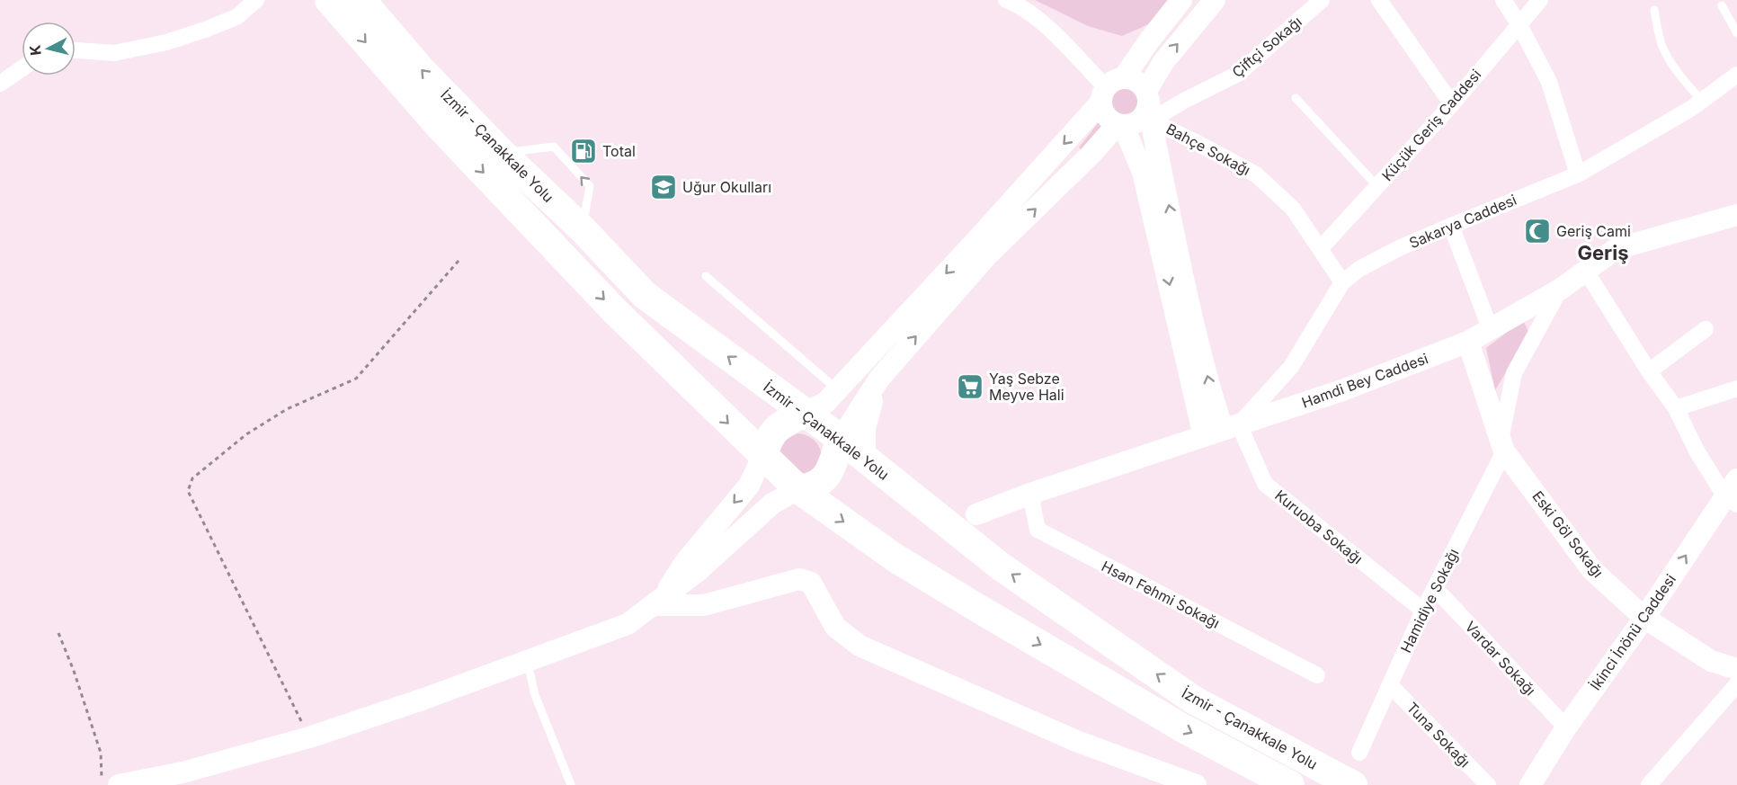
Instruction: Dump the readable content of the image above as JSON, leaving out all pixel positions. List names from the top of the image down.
{
  "streets": {
    "highway": ["İzmir - Çanakkale Yolu"],
    "street": [
      "Çiftçi Sokağı",
      "Küçük Geriş Caddesi",
      "Bahçe Sokağı",
      "Sakarya Caddesi",
      "Hamdi Bey Caddesi",
      "Kuruoba Sokağı",
      "Eski Göl Sokağı",
      "Hsan Fehmi Sokağı",
      "Hamidiye Sokağı",
      "İkinci İnönü Caddesi",
      "Vardar Sokağı",
      "Tuna Sokağı"
    ]
  },
  "crossings": [
    ["Çiftçi Sokağı", "Bahçe Sokağı"],
    ["Küçük Geriş Caddesi", "Bahçe Sokağı"],
    ["Bahçe Sokağı", "Sakarya Caddesi"],
    ["Sakarya Caddesi", "Hamdi Bey Caddesi"],
    ["Sakarya Caddesi", "Kuruoba Sokağı"],
    ["Hamdi Bey Caddesi", "Kuruoba Sokağı"],
    ["Hamdi Bey Caddesi", "Eski Göl Sokağı"],
    ["Hamdi Bey Caddesi", "Hsan Fehmi Sokağı"],
    ["Hamdi Bey Caddesi", "Hamidiye Sokağı"],
    ["Kuruoba Sokağı", "Hamidiye Sokağı"],
    ["Eski Göl Sokağı", "Hamidiye Sokağı"],
    ["Eski Göl Sokağı", "İkinci İnönü Caddesi"],
    ["Hamidiye Sokağı", "Vardar Sokağı"],
    ["Hamidiye Sokağı", "Tuna Sokağı"],
    ["İkinci İnönü Caddesi", "Vardar Sokağı"]
  ],
  "one_way": ["İkinci İnönü Caddesi"],
  "districts": ["Geriş"],
  "places": {
    "fuel station": ["Total"],
    "school or university": ["Uğur Okulları"],
    "mosque": ["Geriş Cami"],
    "supermarket": ["Yaş Sebze Meyve Hali"]
  },
  "north": "left"
}
